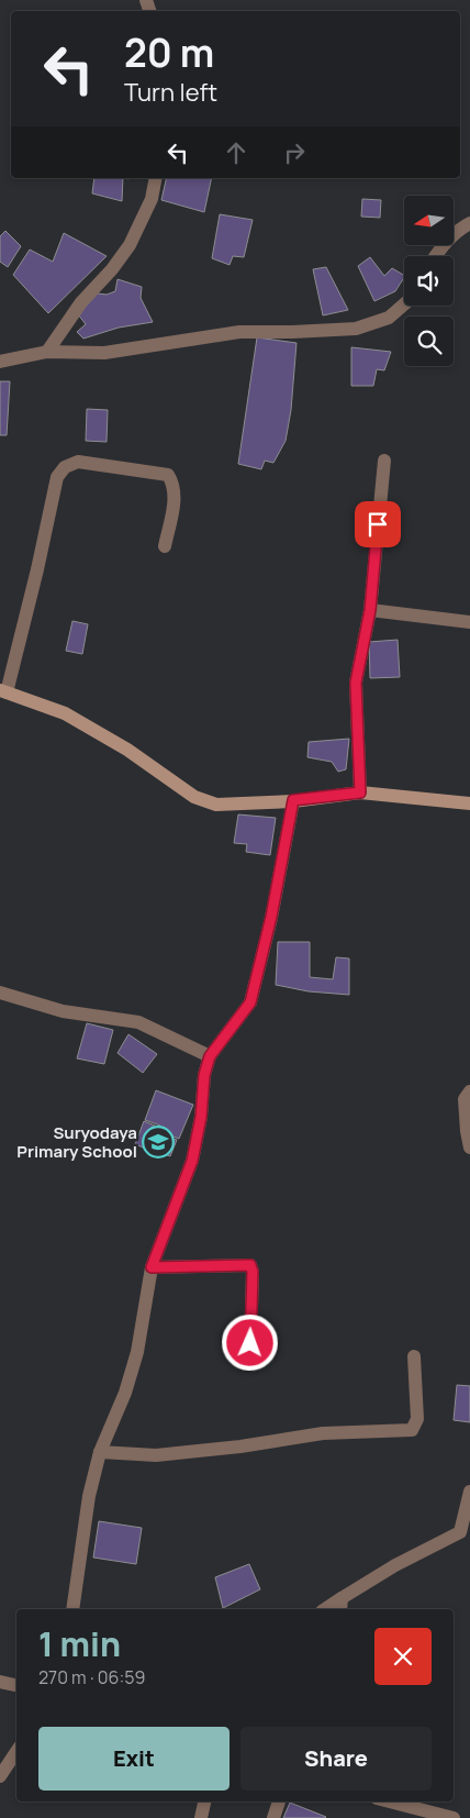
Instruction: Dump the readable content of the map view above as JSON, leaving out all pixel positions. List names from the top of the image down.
{
  "places": {
    "school or university": ["Suryodaya Primary School"]
  },
  "north": "left",
  "page": {
    "turn": ["20 m", "Turn left"],
    "heading": ["1 min", "270 m · 06:59"],
    "buttons": ["Exit", "Share"]
  }
}
